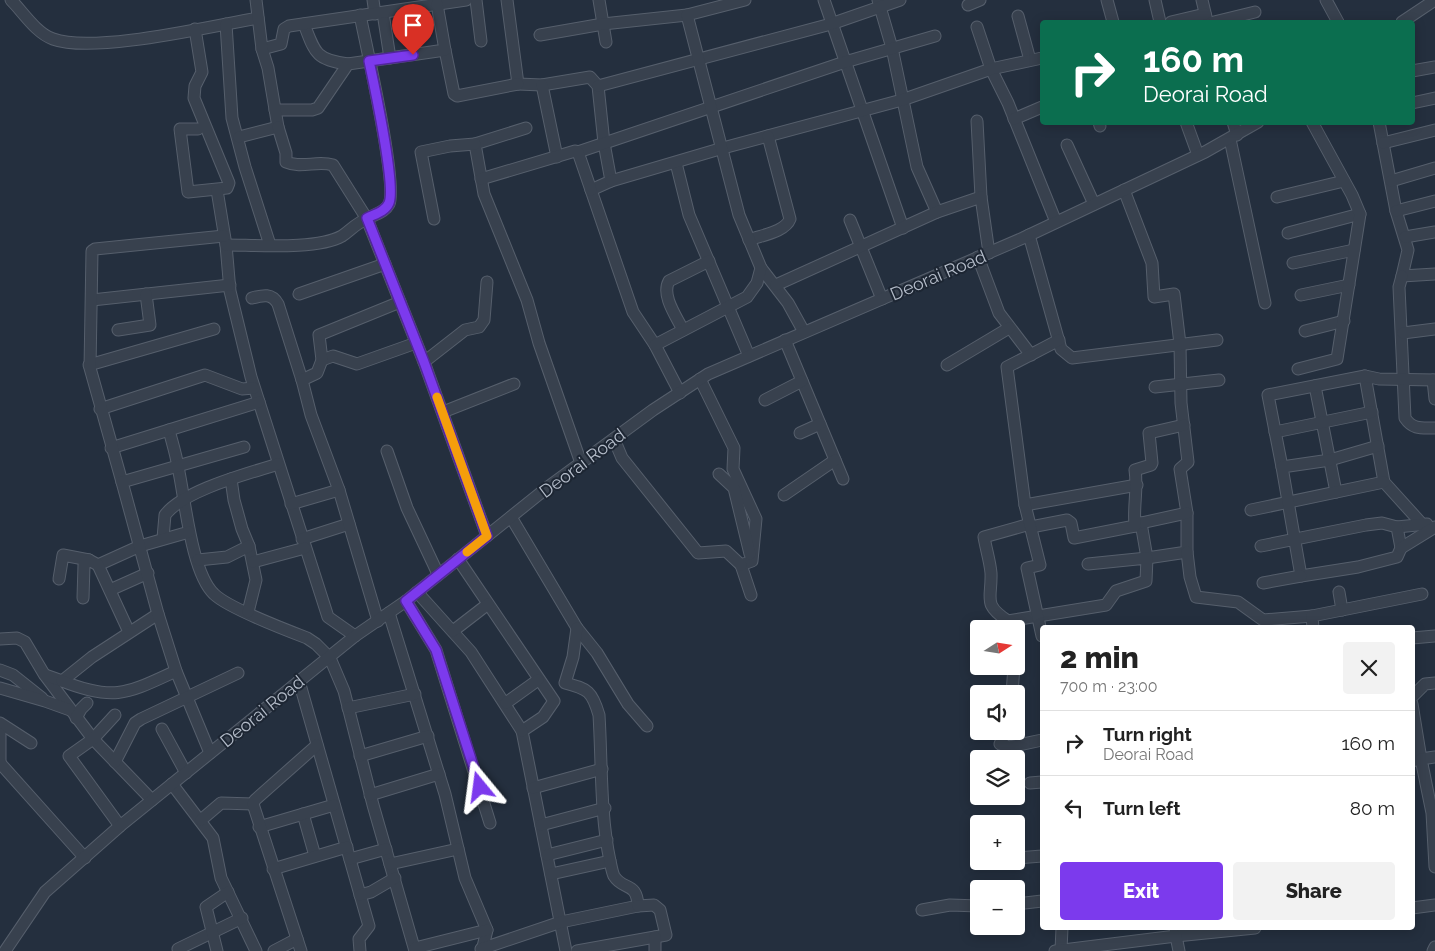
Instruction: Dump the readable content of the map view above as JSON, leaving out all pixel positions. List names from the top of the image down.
{
  "streets": {
    "street": ["Deorai Road"]
  },
  "north": "right",
  "page": {
    "turn": ["160 m", "Deorai Road"],
    "map_buttons": ["+", "−"],
    "heading": ["2 min", "700 m · 23:00"],
    "list": [
      {
        "name": "Turn right",
        "note": "Deorai Road",
        "value": "160 m"
      },
      {
        "name": "Turn left",
        "value": "80 m"
      }
    ],
    "buttons": ["Exit", "Share"]
  }
}
